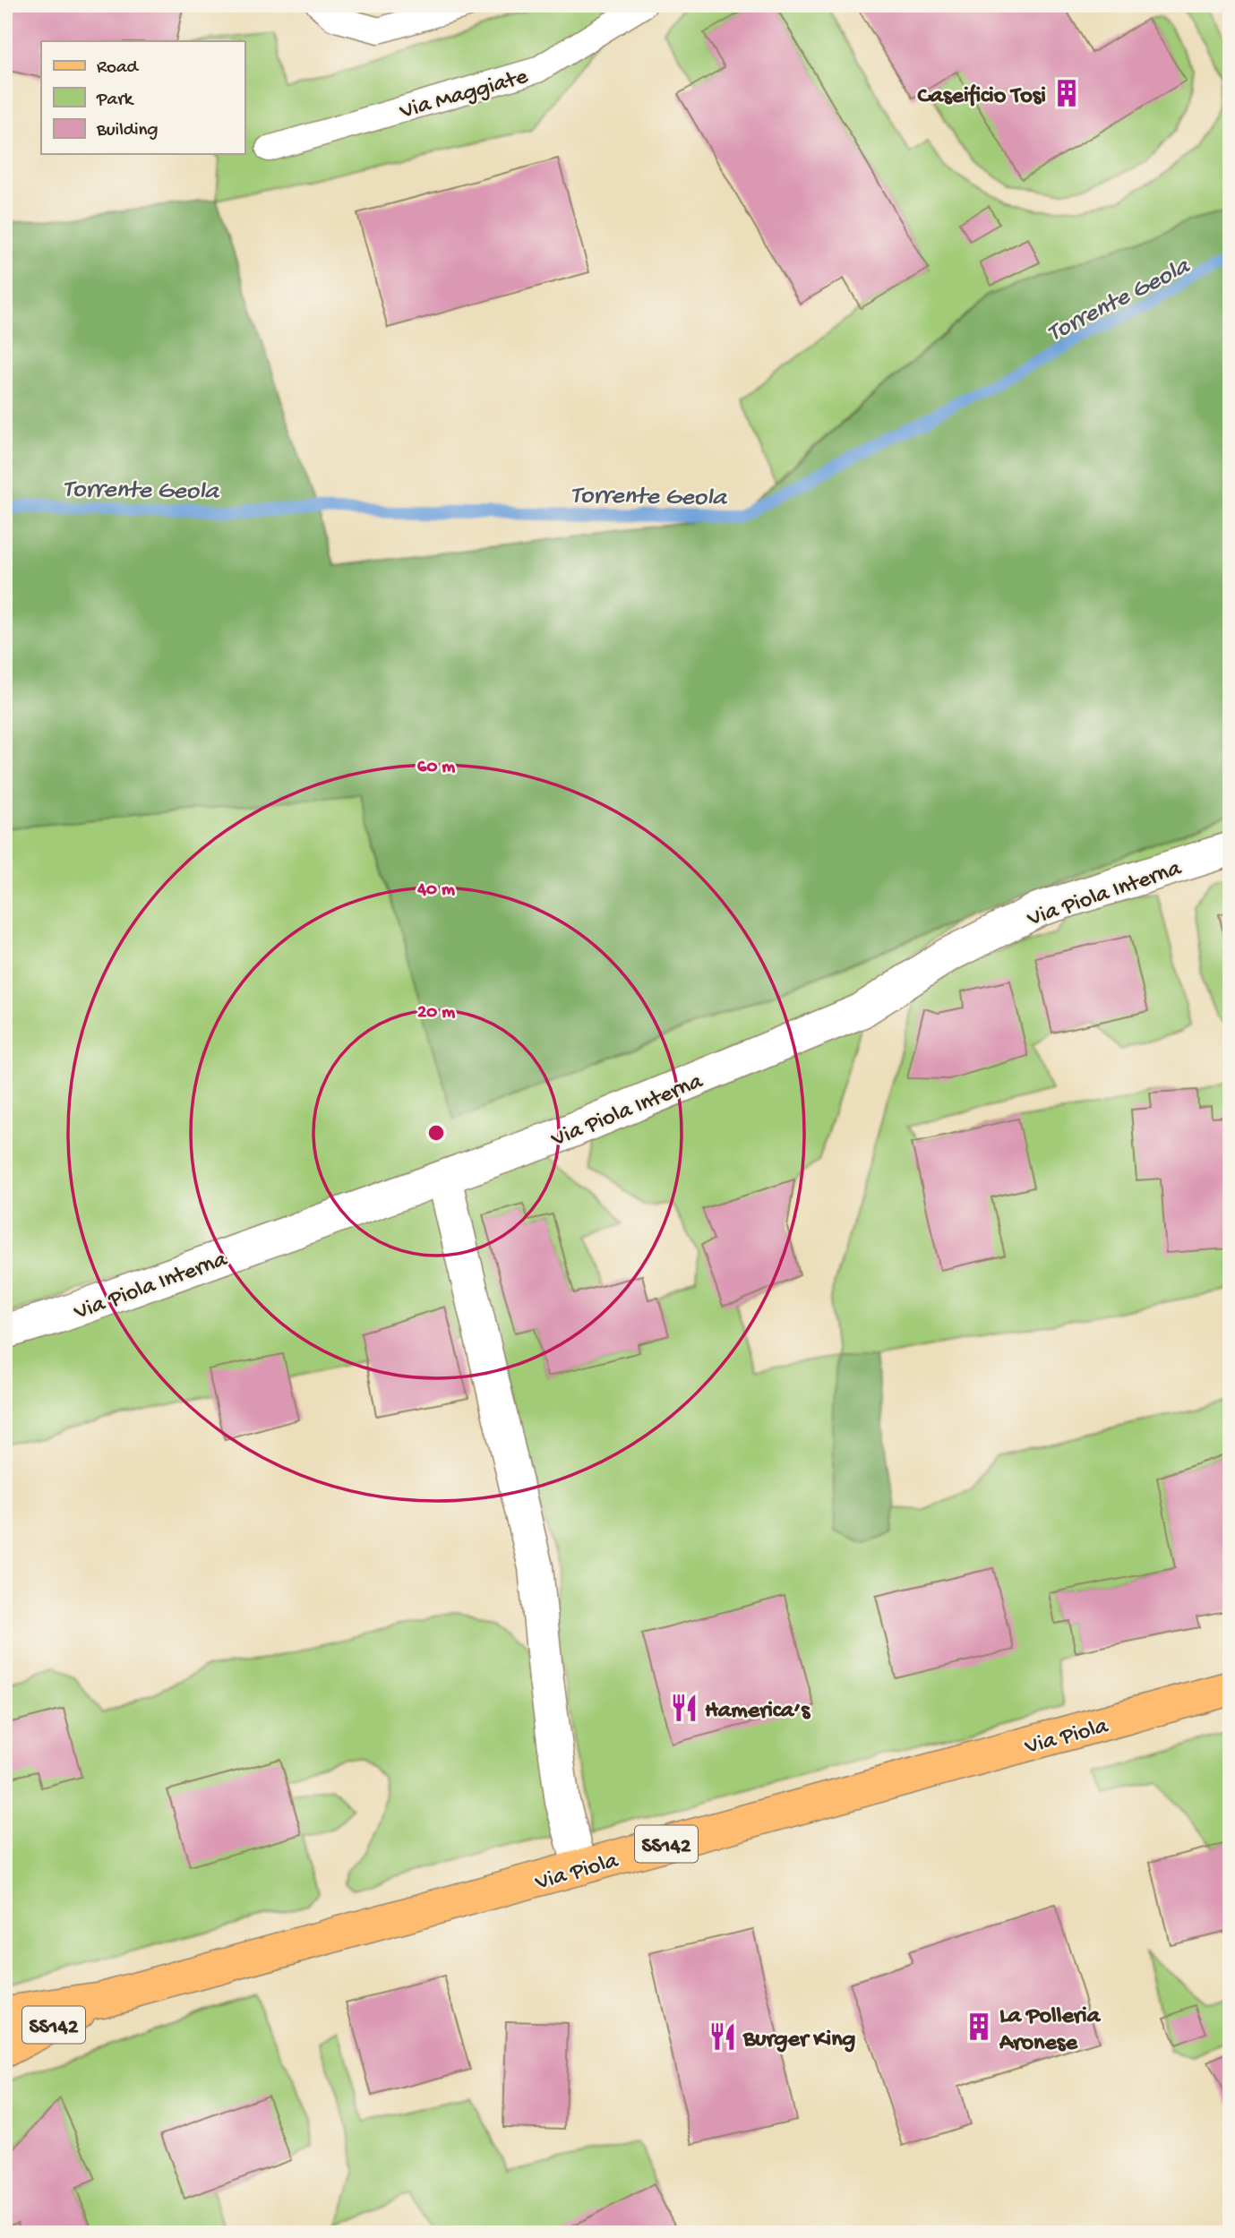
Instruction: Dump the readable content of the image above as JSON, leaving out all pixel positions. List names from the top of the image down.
{
  "streets": {
    "main road": ["Via Piola", "SS142"],
    "street": ["Via Piola Interna"],
    "lane": ["Via Maggiate"]
  },
  "water": ["Torrente Geola"],
  "places": {
    "building": ["Caseificio Tosi", "La Polleria Aronese"],
    "restaurant": ["Hamerica’s", "Burger King"]
  },
  "legend": ["Road", "Park", "Building"],
  "rings": ["60 m", "40 m", "20 m"]
}
